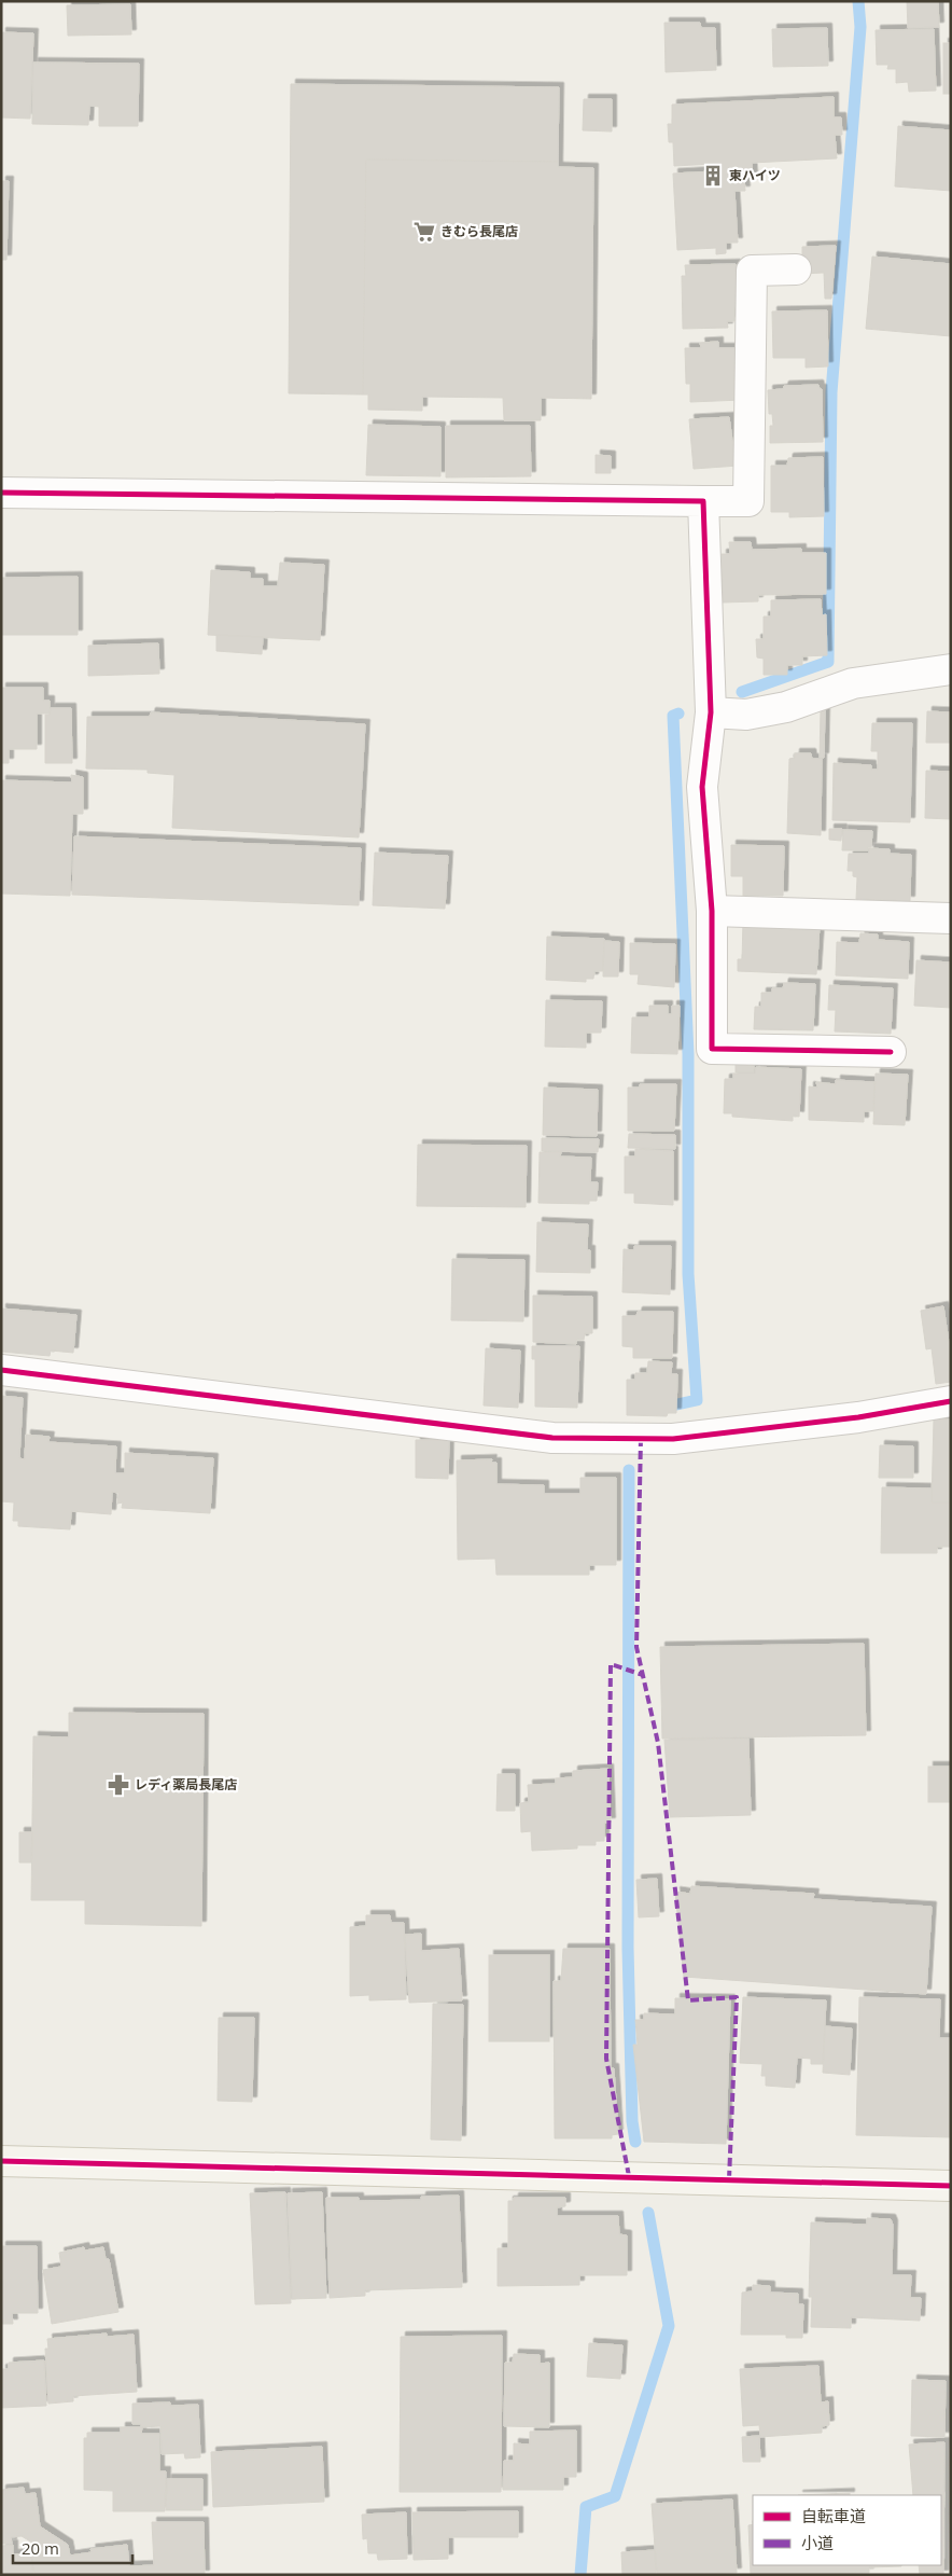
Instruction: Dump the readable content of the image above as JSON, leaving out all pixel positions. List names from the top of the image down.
{
  "places": {
    "building": ["東ハイツ"],
    "supermarket": ["きむら長尾店"],
    "pharmacy": ["レディ薬局長尾店"]
  },
  "legend": ["自転車道", "小道"],
  "scale_bar": "20 m"
}
